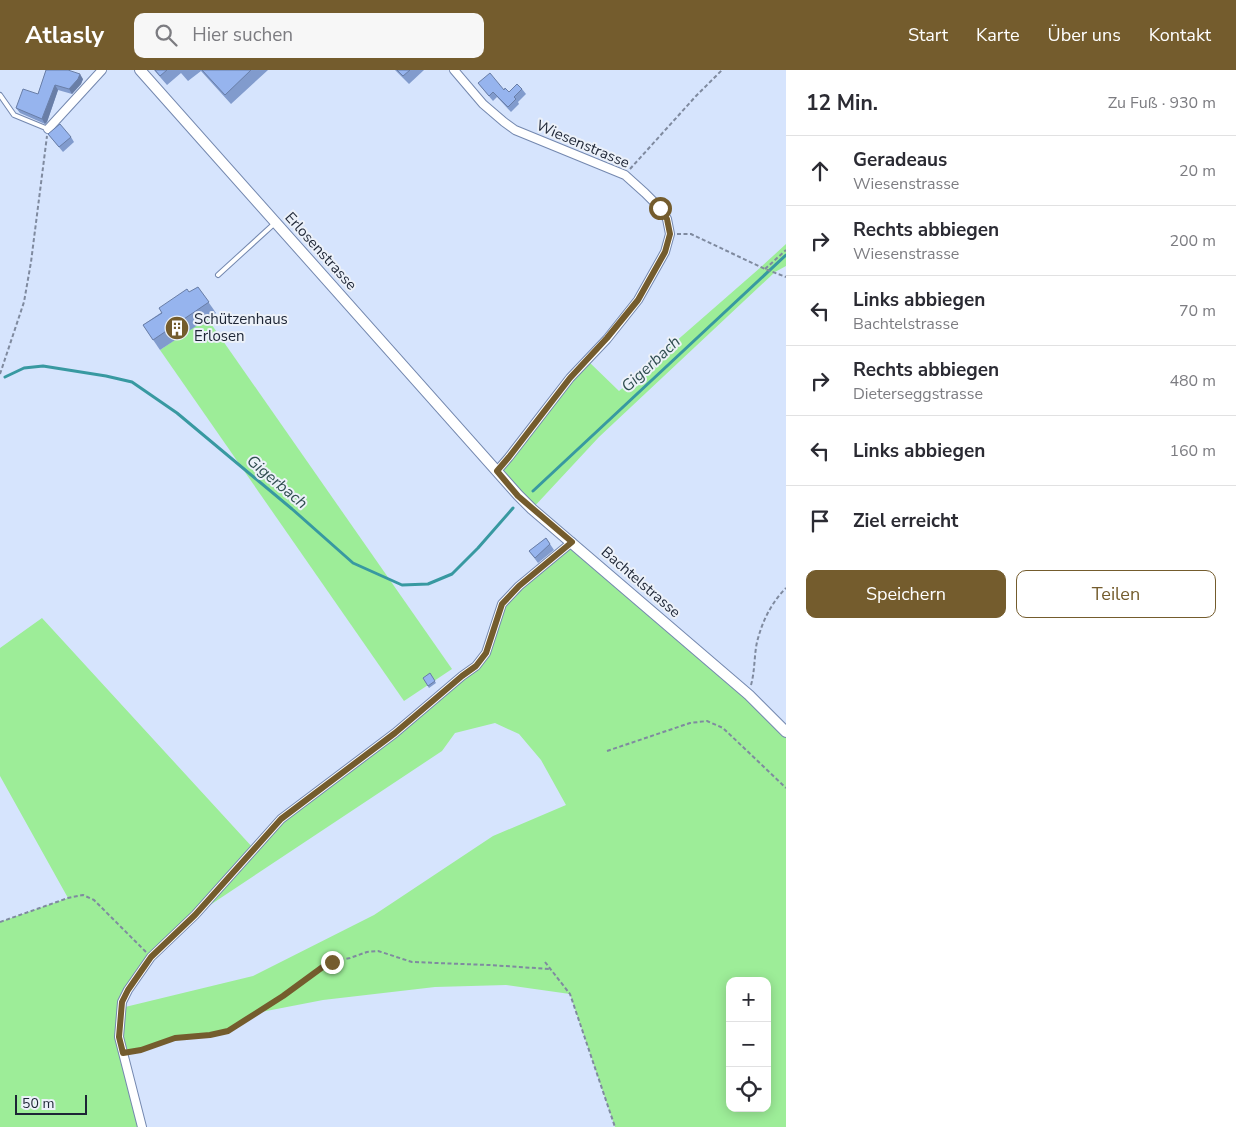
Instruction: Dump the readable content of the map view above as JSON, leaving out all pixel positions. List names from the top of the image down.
{
  "streets": {
    "street": ["Wiesenstrasse", "Erlosenstrasse", "Bachtelstrasse"]
  },
  "crossings": [
    ["Erlosenstrasse", "Bachtelstrasse"]
  ],
  "water": ["Gigerbach"],
  "places": {
    "building": ["Schützenhaus Erlosen"]
  },
  "scale_bar": "50 m",
  "page": {
    "header": "Atlasly",
    "search": "Hier suchen",
    "nav": [
      "Start",
      "Karte",
      "Über uns",
      "Kontakt"
    ],
    "heading": ["12 Min.", "Zu Fuß · 930 m"],
    "list": [
      ["Geradeaus", "Wiesenstrasse", "20 m"],
      ["Rechts abbiegen", "Wiesenstrasse", "200 m"],
      ["Links abbiegen", "Bachtelstrasse", "70 m"],
      ["Rechts abbiegen", "Dieterseggstrasse", "480 m"],
      ["Links abbiegen", "160 m"],
      "Ziel erreicht"
    ],
    "buttons": ["Speichern", "Teilen"],
    "map_buttons": ["+", "−"],
    "scale": "50 m"
  }
}
